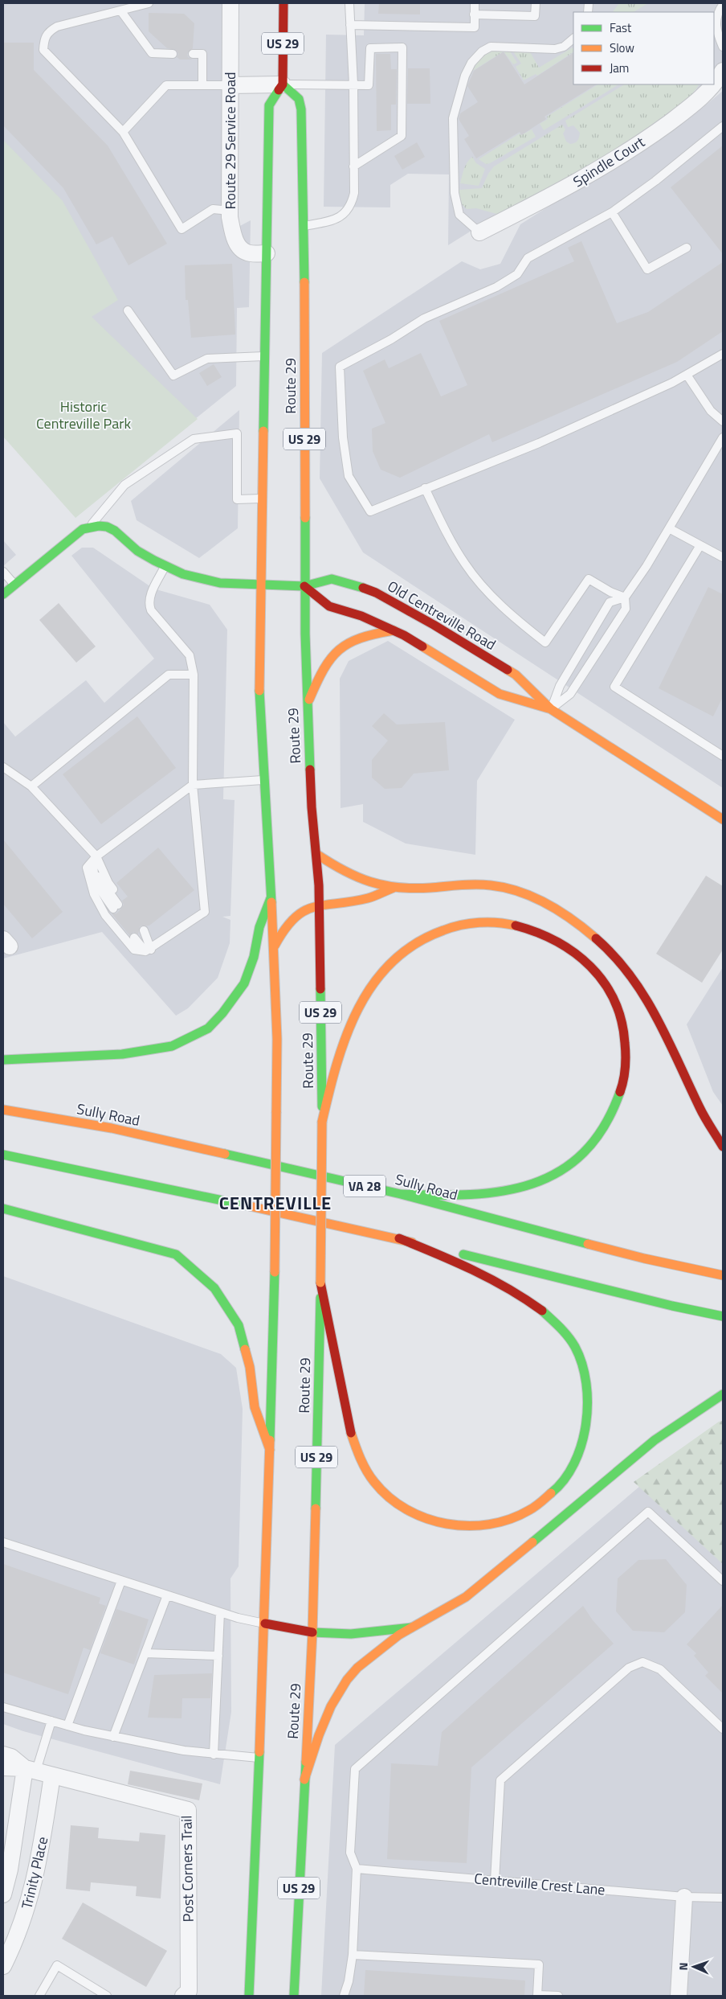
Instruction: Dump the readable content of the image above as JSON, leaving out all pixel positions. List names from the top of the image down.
{
  "streets": {
    "main road": [
      "US 29",
      "Route 29",
      "Old Centreville Road",
      "Sully Road",
      "VA 28"
    ],
    "street": [
      "Route 29 Service Road",
      "Spindle Court",
      "Post Corners Trail",
      "Trinity Place"
    ],
    "lane": ["Centreville Crest Lane"]
  },
  "crossings": [
    ["US 29", "Route 29"],
    ["Route 29 Service Road", "Route 29"],
    ["Route 29", "Old Centreville Road"],
    ["Post Corners Trail", "Trinity Place"]
  ],
  "districts": ["CENTREVILLE"],
  "parks": ["Historic Centreville Park"],
  "legend": ["Fast", "Slow", "Jam"],
  "north": "left"
}
